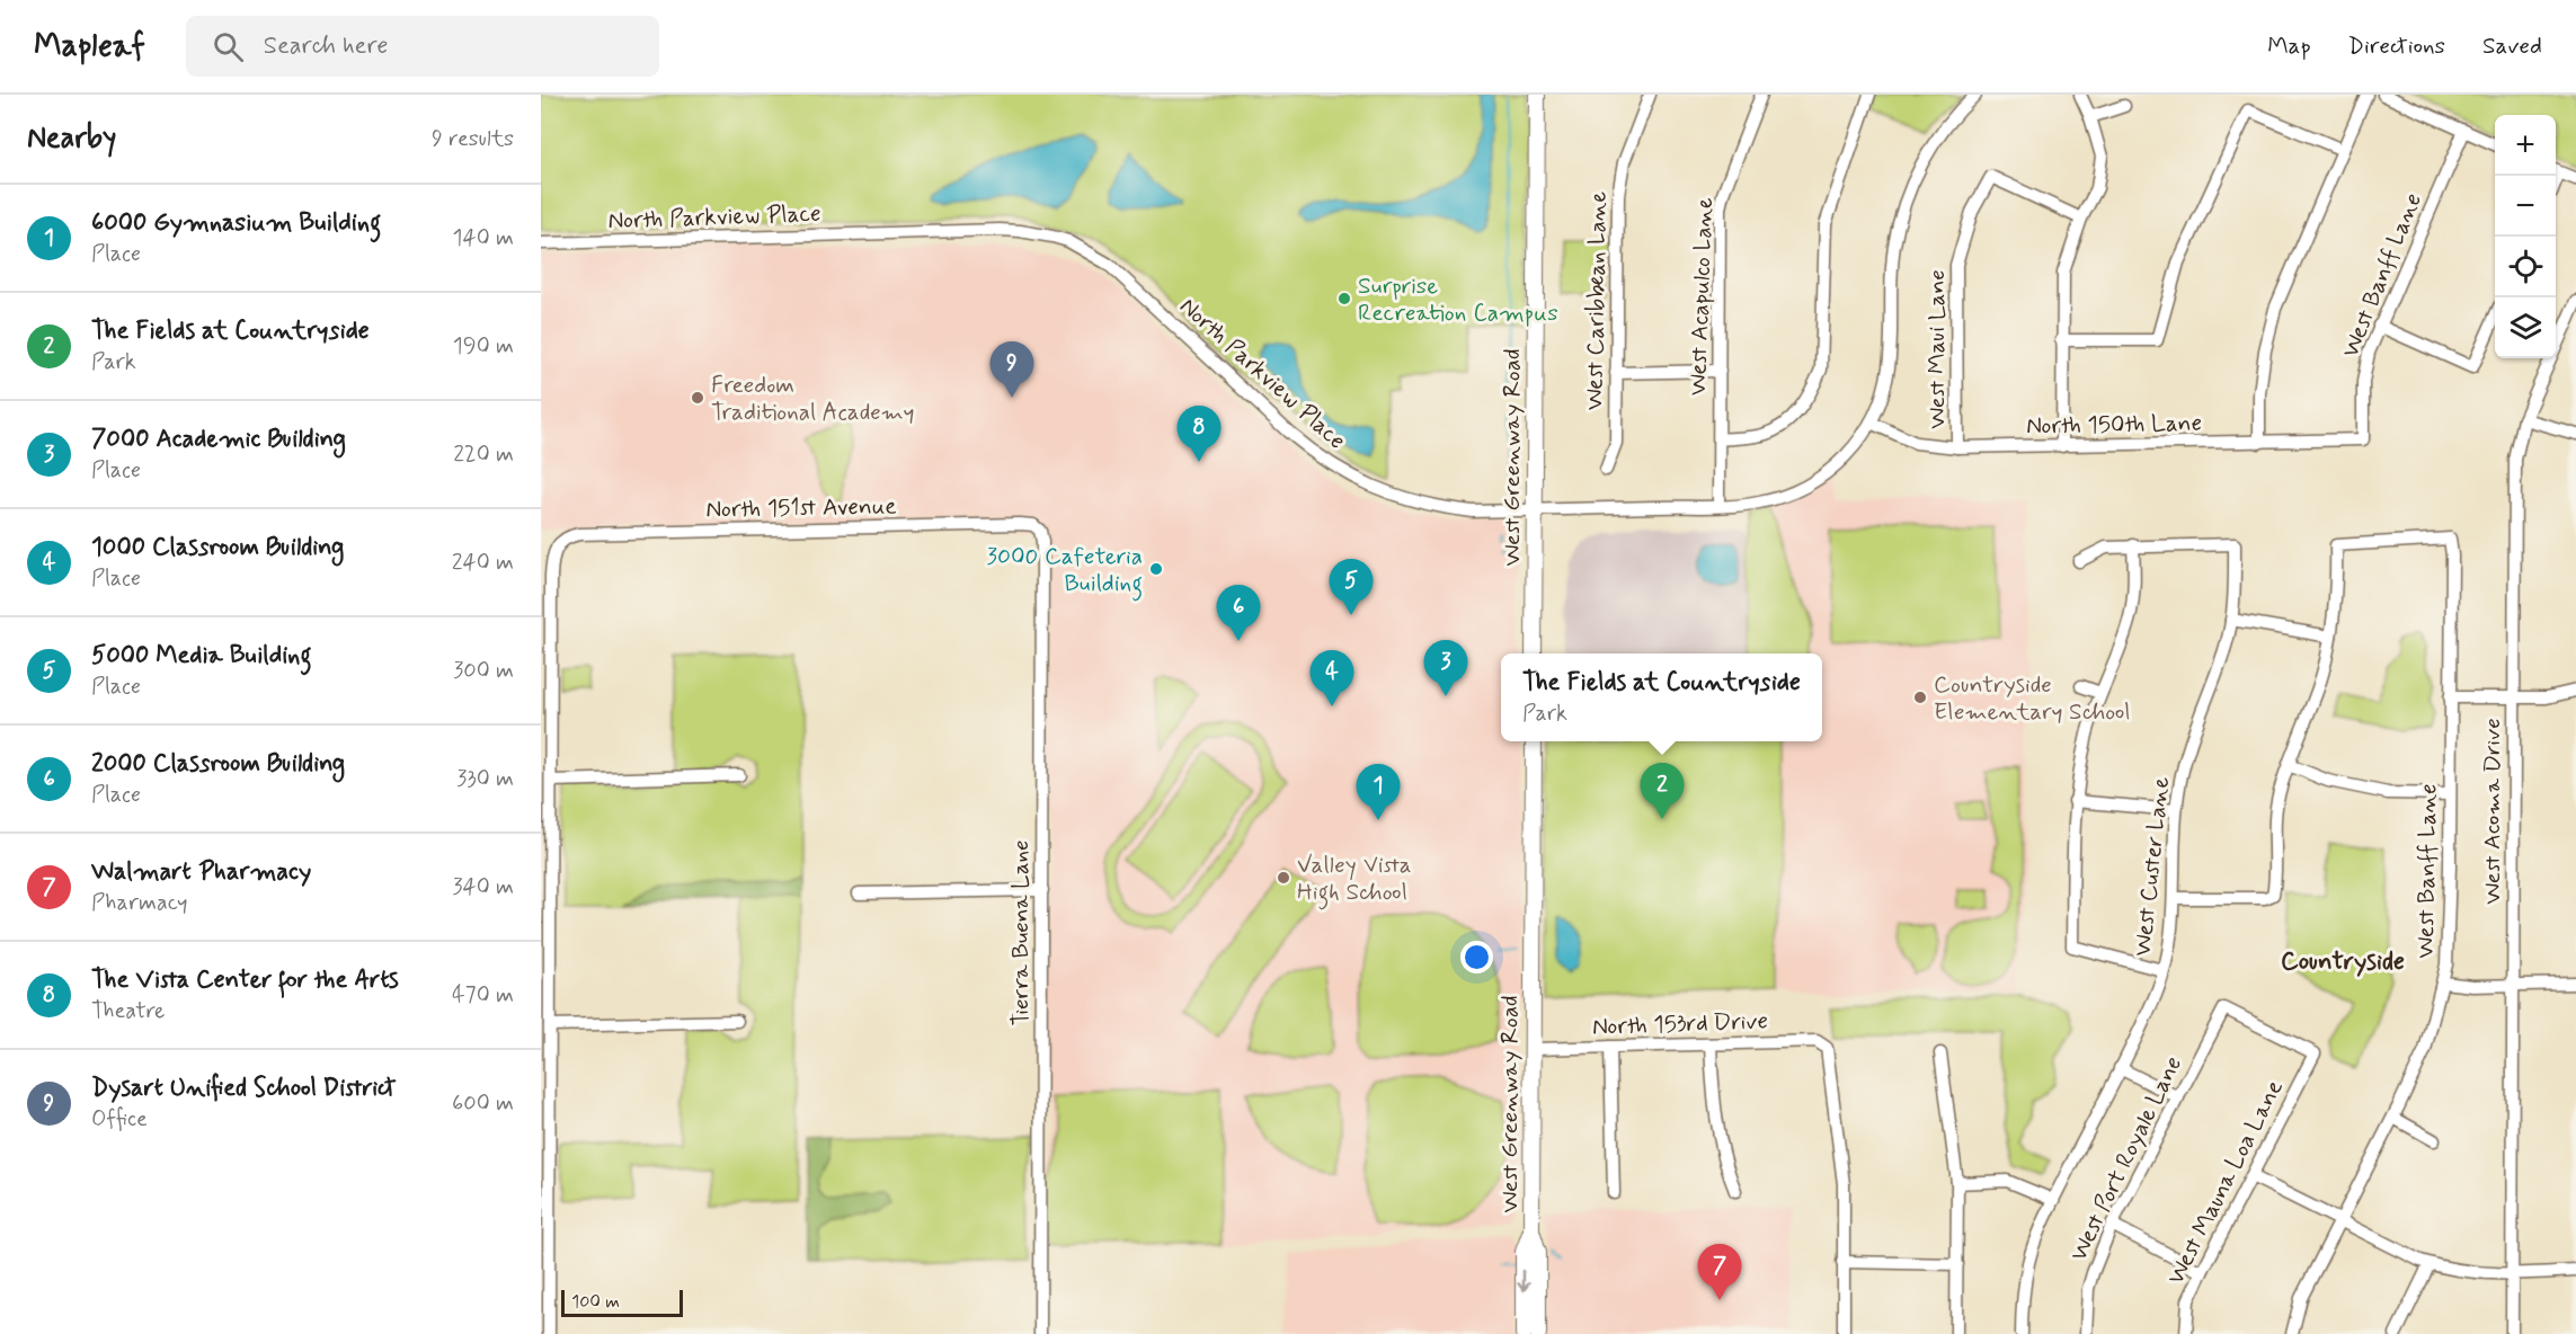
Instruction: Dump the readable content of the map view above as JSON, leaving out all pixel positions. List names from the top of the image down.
{
  "streets": {
    "main road": ["West Greenway Road"],
    "street": [
      "North Parkview Place",
      "West Banff Lane",
      "West Acapulco Lane",
      "West Caribbean Lane",
      "West Maui Lane",
      "North 150th Lane",
      "North 151st Avenue",
      "West Acoma Drive",
      "West Custer Lane",
      "Tierra Buena Lane",
      "North 153rd Drive",
      "West Port Royale Lane",
      "West Mauna Loa Lane"
    ]
  },
  "crossings": [
    ["North Parkview Place", "West Acapulco Lane"],
    ["North Parkview Place", "North 150th Lane"],
    ["North Parkview Place", "West Greenway Road"],
    ["West Banff Lane", "North 150th Lane"],
    ["West Maui Lane", "North 150th Lane"],
    ["West Greenway Road", "North 153rd Drive"],
    ["North 151st Avenue", "Tierra Buena Lane"],
    ["West Port Royale Lane", "West Mauna Loa Lane"]
  ],
  "districts": ["Countryside"],
  "places": [
    "Surprise Recreation Campus",
    "Freedom Traditional Academy",
    "3000 Cafeteria Building",
    "Countryside Elementary School",
    "Valley Vista High School"
  ],
  "scale_bar": "100 m",
  "page": {
    "header": "Mapleaf",
    "search": "Search here",
    "nav": ["Map", "Directions", "Saved"],
    "heading": ["Nearby", "9 results"],
    "map_buttons": ["+", "−"],
    "list": [
      {
        "mark": "1",
        "name": "6000 Gymnasium Building",
        "note": "Place",
        "value": "140 m"
      },
      {
        "mark": "2",
        "name": "The Fields at Countryside",
        "note": "Park",
        "value": "190 m"
      },
      {
        "mark": "3",
        "name": "7000 Academic Building",
        "note": "Place",
        "value": "220 m"
      },
      {
        "mark": "4",
        "name": "1000 Classroom Building",
        "note": "Place",
        "value": "240 m"
      },
      {
        "mark": "5",
        "name": "5000 Media Building",
        "note": "Place",
        "value": "300 m"
      },
      {
        "mark": "6",
        "name": "2000 Classroom Building",
        "note": "Place",
        "value": "330 m"
      },
      {
        "mark": "7",
        "name": "Walmart Pharmacy",
        "note": "Pharmacy",
        "value": "340 m"
      },
      {
        "mark": "8",
        "name": "The Vista Center for the Arts",
        "note": "Theatre",
        "value": "470 m"
      },
      {
        "mark": "9",
        "name": "Dysart Unified School District",
        "note": "Office",
        "value": "600 m"
      }
    ],
    "pins": [
      "9",
      "8",
      "5",
      "6",
      "3",
      "4",
      "2",
      "1",
      "7"
    ],
    "popup": ["The Fields at Countryside", "Park"],
    "scale": "100 m"
  }
}
